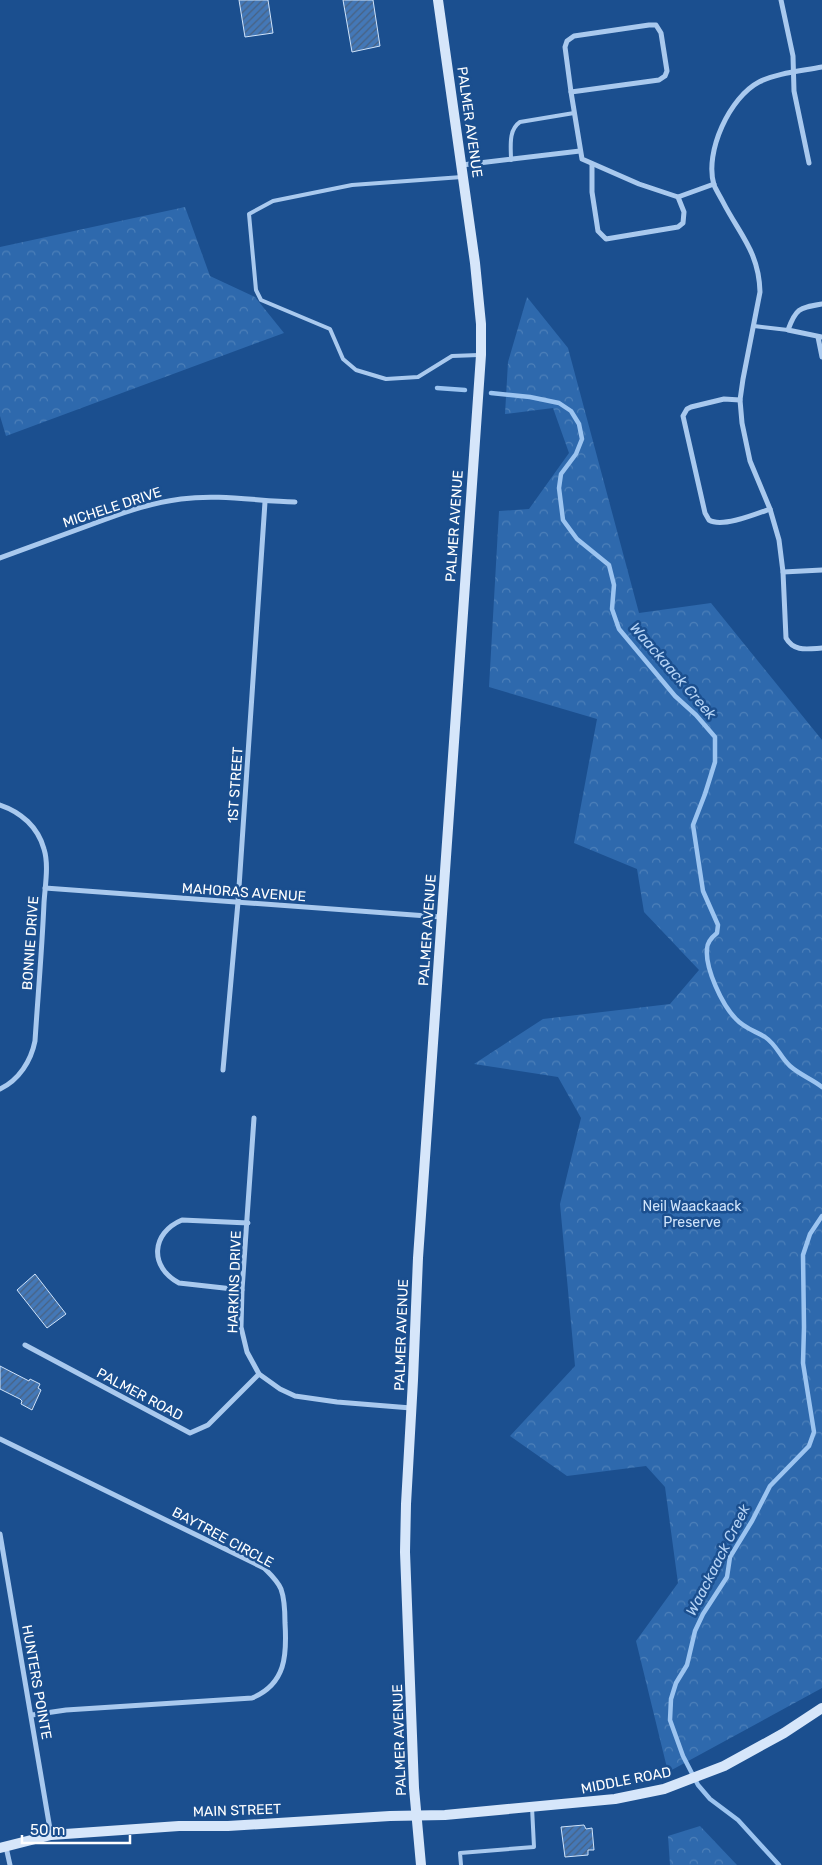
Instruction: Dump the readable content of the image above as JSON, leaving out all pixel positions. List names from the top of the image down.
{
  "streets": {
    "street": [
      "PALMER AVENUE",
      "MICHELE DRIVE",
      "1ST STREET",
      "MAHORAS AVENUE",
      "BONNIE DRIVE",
      "HARKINS DRIVE",
      "PALMER ROAD",
      "BAYTREE CIRCLE",
      "HUNTERS POINTE",
      "MIDDLE ROAD",
      "MAIN STREET"
    ]
  },
  "crossings": [
    ["PALMER AVENUE", "MAHORAS AVENUE"],
    ["PALMER AVENUE", "HARKINS DRIVE"],
    ["PALMER AVENUE", "MIDDLE ROAD"],
    ["PALMER AVENUE", "MAIN STREET"],
    ["MICHELE DRIVE", "1ST STREET"],
    ["1ST STREET", "MAHORAS AVENUE"],
    ["MAHORAS AVENUE", "BONNIE DRIVE"],
    ["HARKINS DRIVE", "PALMER ROAD"],
    ["BAYTREE CIRCLE", "HUNTERS POINTE"],
    ["HUNTERS POINTE", "MAIN STREET"],
    ["MIDDLE ROAD", "MAIN STREET"]
  ],
  "water": ["Waackaack Creek"],
  "parks": ["Neil Waackaack Preserve"],
  "scale_bar": "50 m"
}
